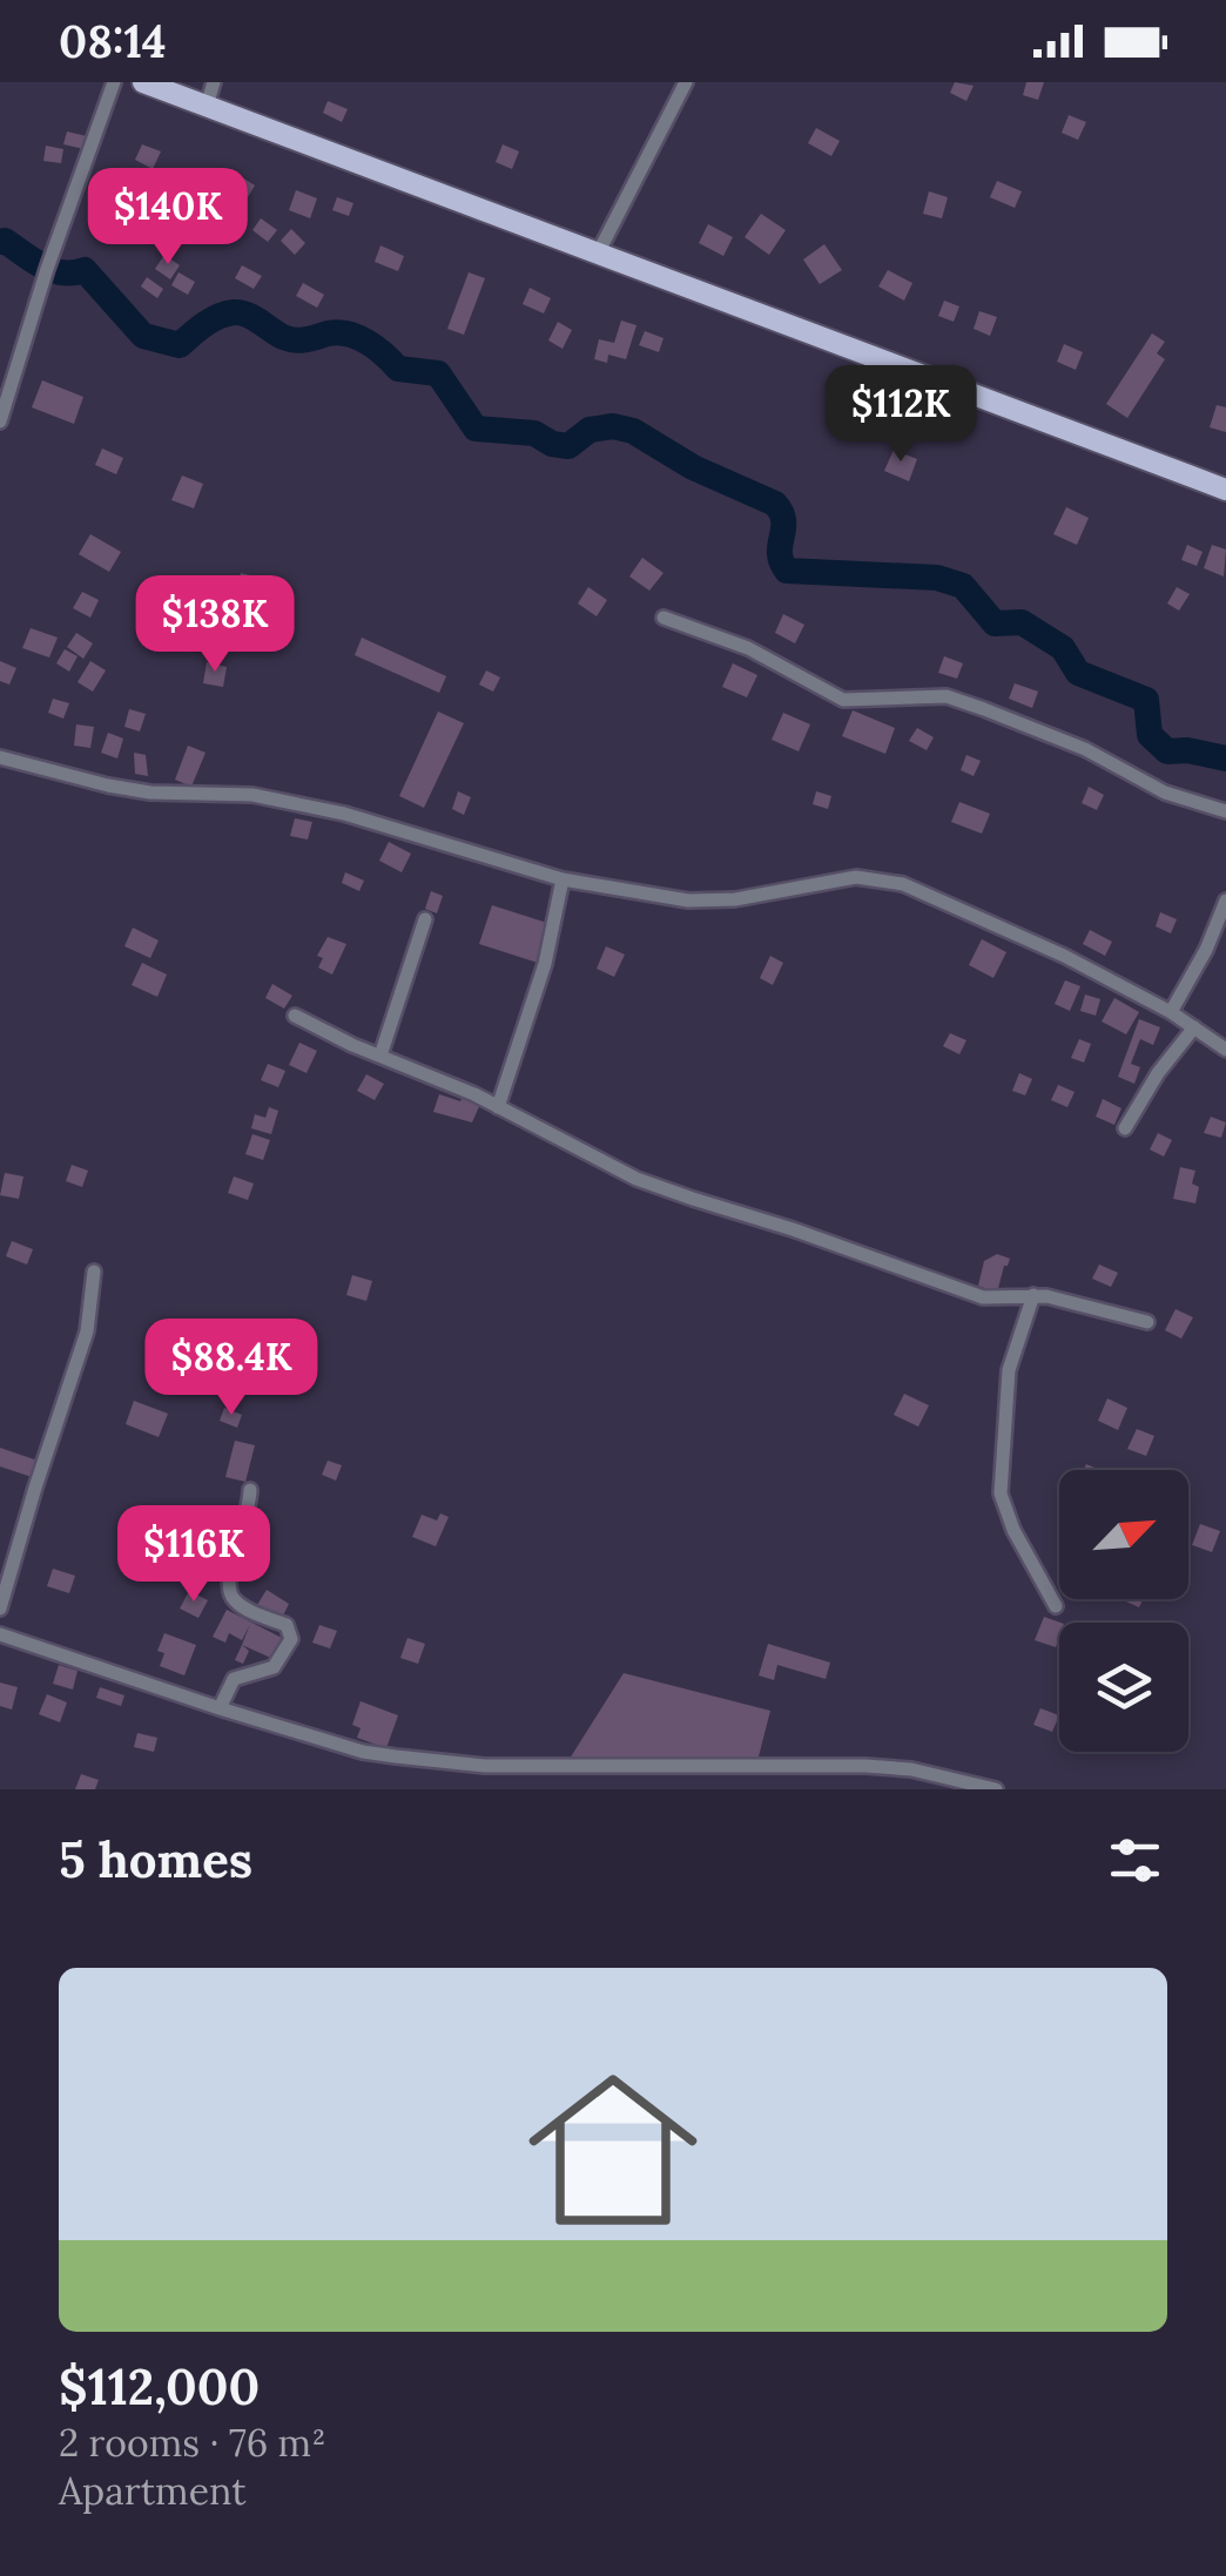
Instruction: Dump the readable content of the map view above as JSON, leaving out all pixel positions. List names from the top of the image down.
{
  "north": "top right",
  "page": {
    "status": "08:14",
    "price": [
      "$140K",
      "$112K",
      "$138K",
      "$88.4K",
      "$116K"
    ],
    "heading": "5 homes",
    "list": [
      {
        "name": "$112,000",
        "note": "2 rooms · 76 m² · Apartment"
      }
    ]
  }
}
